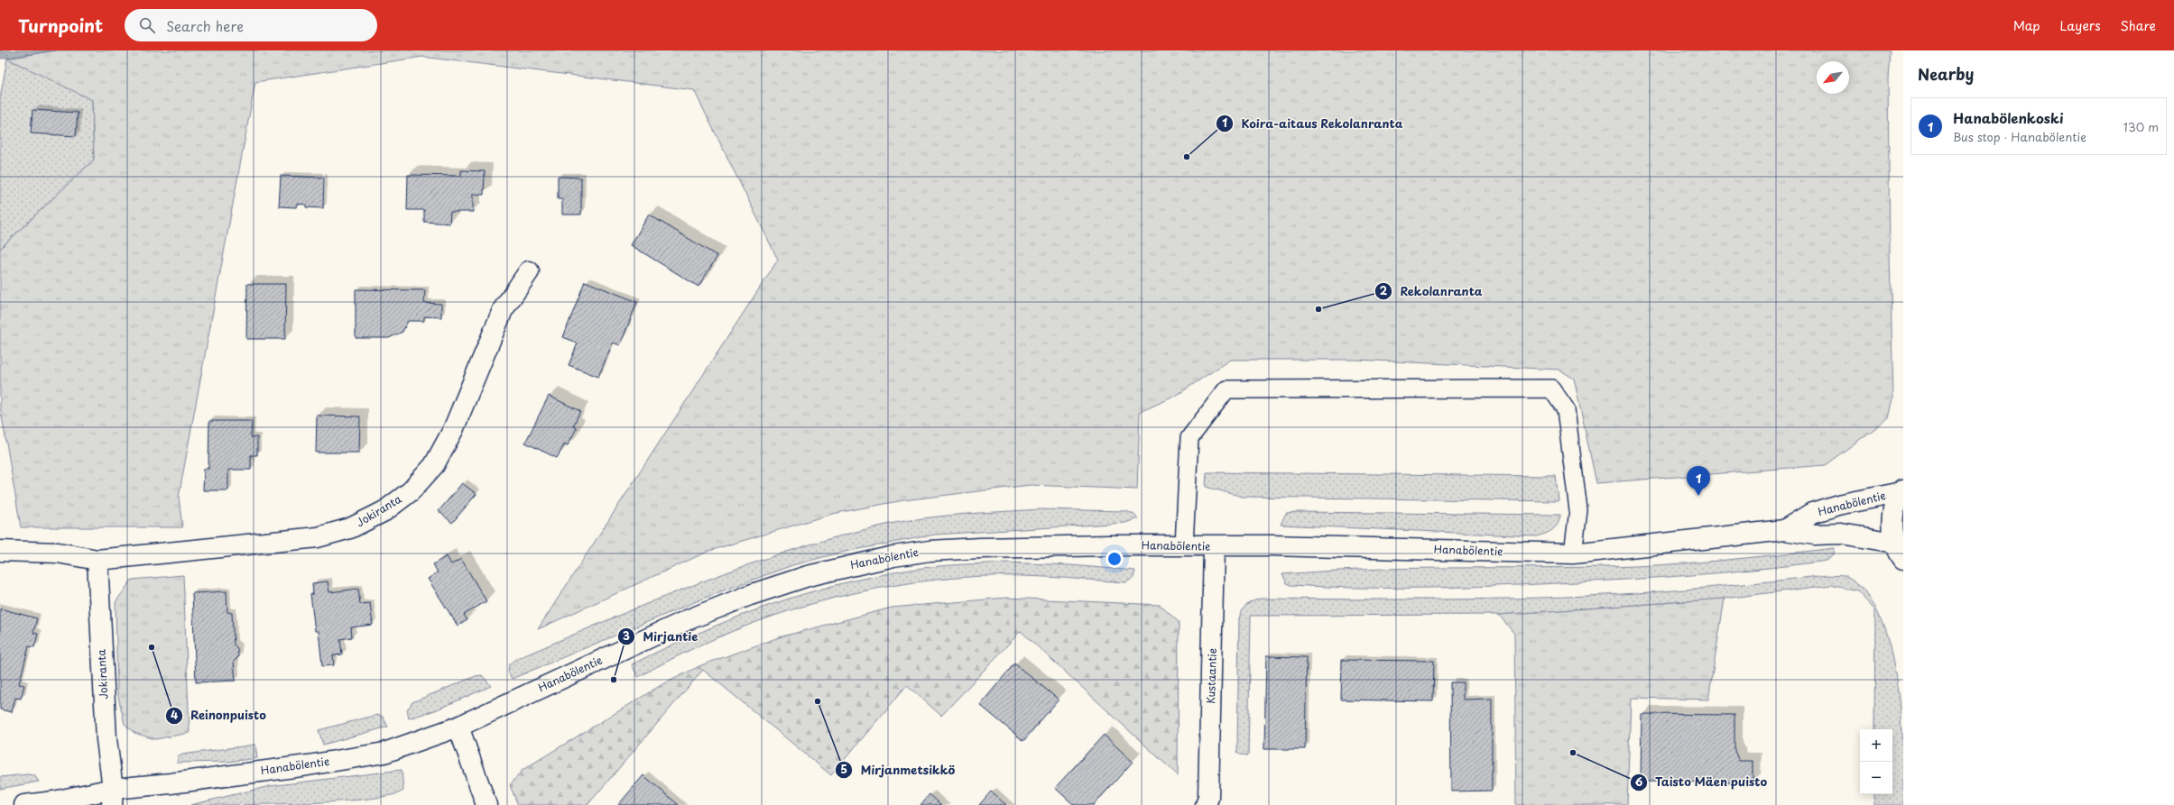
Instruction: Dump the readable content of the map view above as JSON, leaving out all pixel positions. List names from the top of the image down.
{
  "streets": {
    "street": ["Hanabölentie", "Jokiranta", "Kustaantie"]
  },
  "crossings": [
    ["Hanabölentie", "Jokiranta"],
    ["Hanabölentie", "Kustaantie"]
  ],
  "places": [
    "Koira-aitaus Rekolanranta",
    "Rekolanranta",
    "Reinonpuisto",
    "Mirjantie",
    "Mirjanmetsikkö",
    "Taisto Mäen puisto"
  ],
  "north": "bottom left",
  "page": {
    "header": "Turnpoint",
    "search": "Search here",
    "nav": ["Map", "Layers", "Share"],
    "heading": "Nearby",
    "list": [
      {
        "mark": "1",
        "name": "Hanabölenkoski",
        "note": "Bus stop · Hanabölentie",
        "value": "130 m"
      }
    ],
    "pins": "1",
    "map_buttons": ["+", "−"]
  }
}
